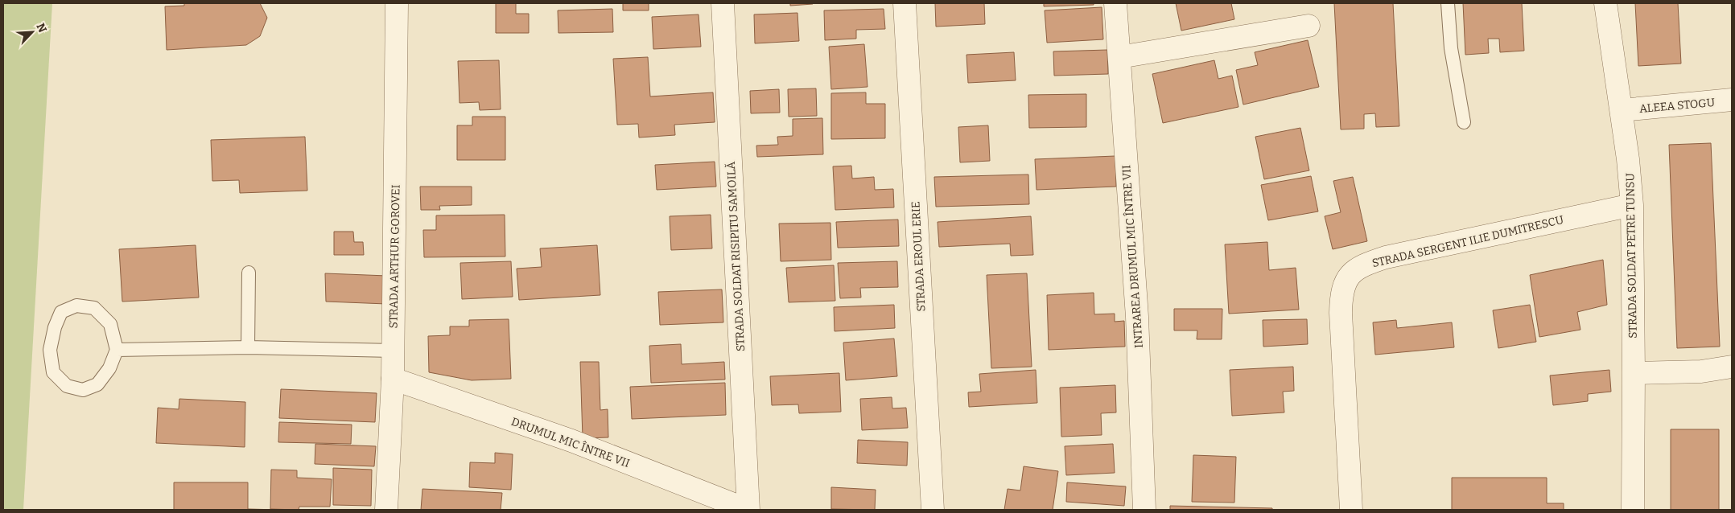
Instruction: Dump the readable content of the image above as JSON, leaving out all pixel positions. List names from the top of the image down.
{
  "streets": {
    "street": [
      "ALEEA STOGU",
      "STRADA SERGENT ILIE DUMITRESCU",
      "STRADA SOLDAT PETRE TUNSU",
      "STRADA ARTHUR GOROVEI",
      "STRADA SOLDAT RISIPITU SAMOILĂ",
      "STRADA EROUL ERIE",
      "INTRAREA DRUMUL MIC ÎNTRE VII",
      "DRUMUL MIC ÎNTRE VII"
    ]
  },
  "crossings": [
    ["ALEEA STOGU", "STRADA SOLDAT PETRE TUNSU"],
    ["STRADA SERGENT ILIE DUMITRESCU", "STRADA SOLDAT PETRE TUNSU"],
    ["STRADA ARTHUR GOROVEI", "DRUMUL MIC ÎNTRE VII"],
    ["STRADA SOLDAT RISIPITU SAMOILĂ", "DRUMUL MIC ÎNTRE VII"]
  ],
  "north": "top right"
}
